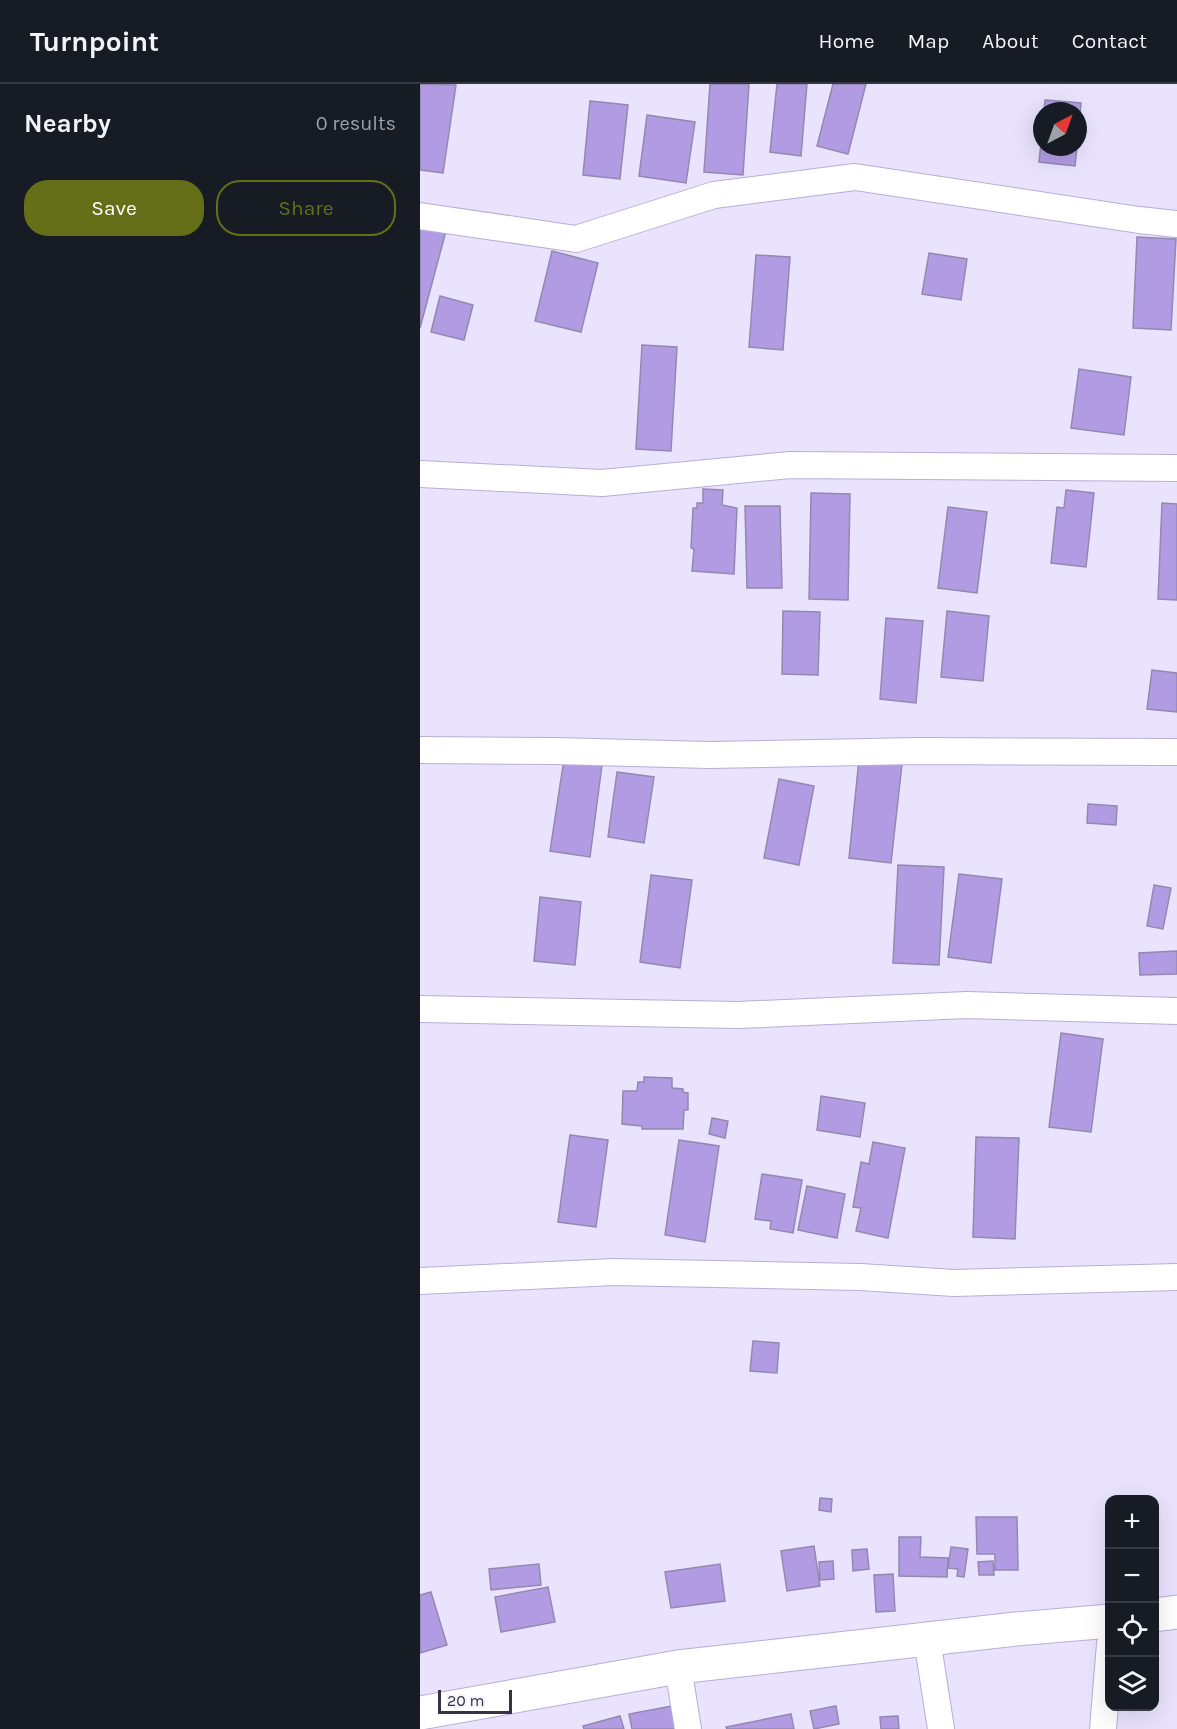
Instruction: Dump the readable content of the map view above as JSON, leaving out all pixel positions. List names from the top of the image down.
{
  "scale_bar": "20 m",
  "north": "top right",
  "page": {
    "header": "Turnpoint",
    "nav": [
      "Home",
      "Map",
      "About",
      "Contact"
    ],
    "heading": ["Nearby", "0 results"],
    "buttons": ["Save", "Share"],
    "map_buttons": ["+", "−"],
    "scale": "20 m"
  }
}
